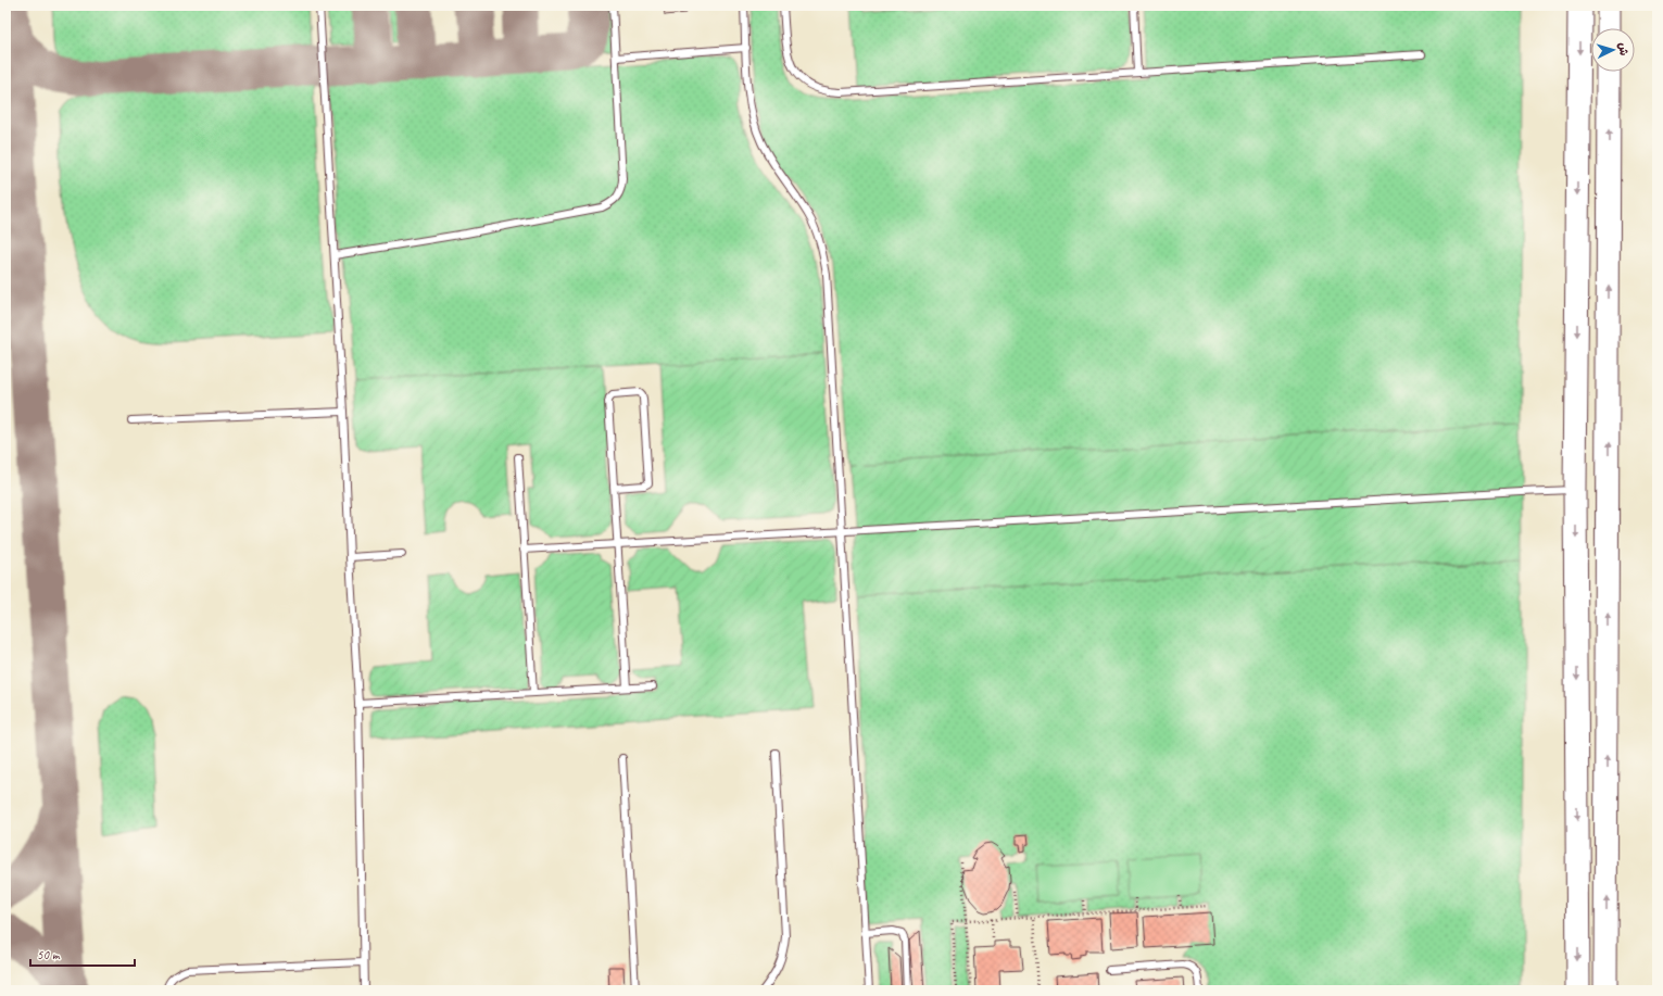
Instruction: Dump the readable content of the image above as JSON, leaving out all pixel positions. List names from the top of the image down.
{
  "scale_bar": "50 m",
  "north": "right"
}
